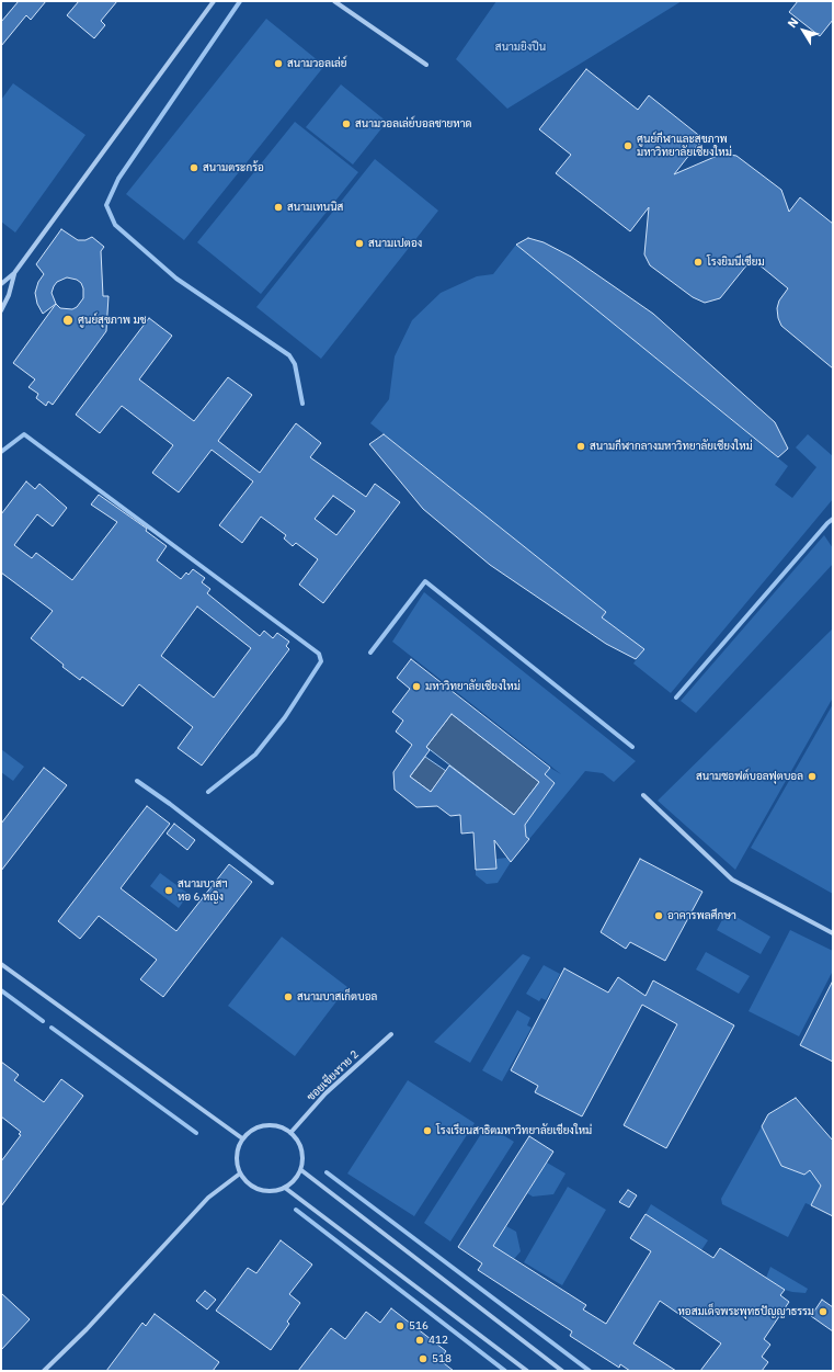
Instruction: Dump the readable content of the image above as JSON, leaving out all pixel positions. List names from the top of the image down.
{
  "streets": {
    "street": ["ซอยเชียงราย 2"]
  },
  "parks": ["สนามยิงปืน"],
  "places": [
    "สนามวอลเล่ย์",
    "สนามวอลเล่ย์บอลชายหาด",
    "ศูนย์กีฬาและสุขภาพ มหาวิทยาลัยเชียงใหม่",
    "สนามตระกร้อ",
    "สนามเทนนิส",
    "สนามเปตอง",
    "โรงยิมนีเซียม",
    "ศูนย์สุขภาพ มช",
    "สนามกีฬากลางมหาวิทยาลัยเชียงใหม่",
    "มหาวิทยาลัยเชียงใหม่",
    "สนามซอฟต์บอลฟุตบอล",
    "สนามบาสฯ หอ 6 หญิง",
    "อาคารพลศึกษา",
    "สนามบาสเก็ตบอล",
    "โรงเรียนสาธิตมหาวิทยาลัยเชียงใหม่",
    "หอสมเด็จพระพุทธปัญญาธรรม",
    "516",
    "412",
    "518"
  ],
  "north": "top left"
}
